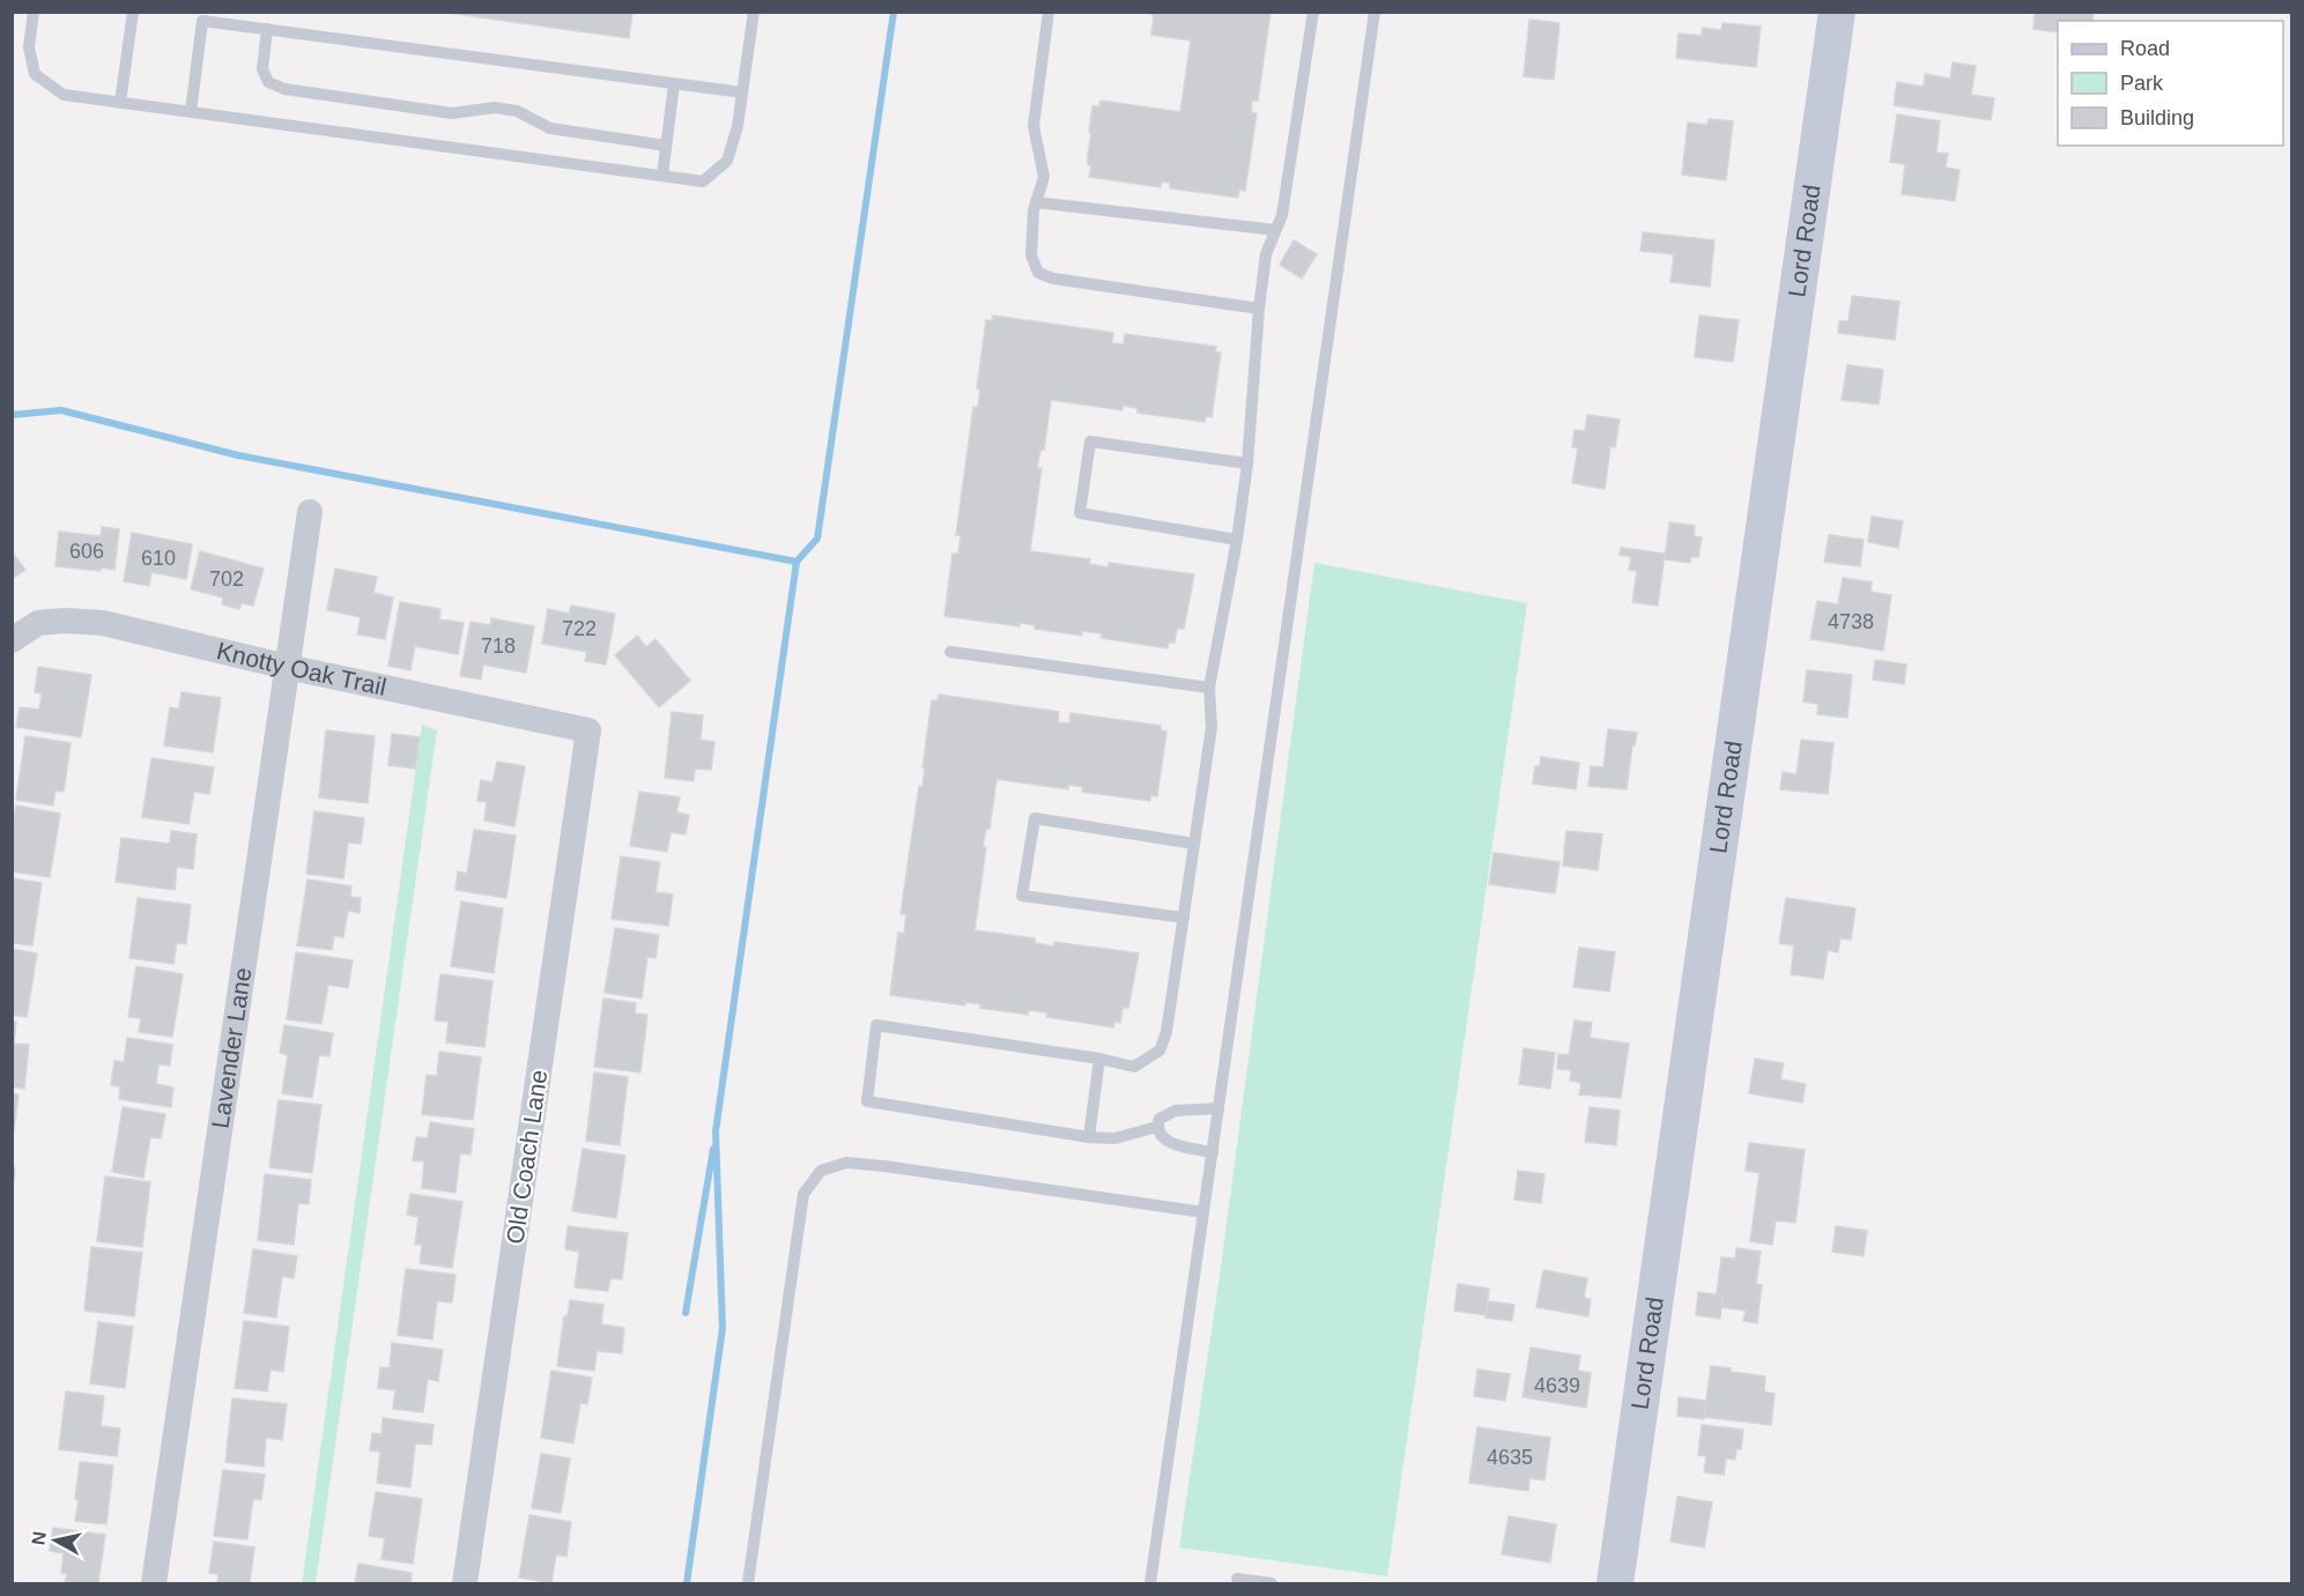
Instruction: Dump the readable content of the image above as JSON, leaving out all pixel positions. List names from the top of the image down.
{
  "streets": {
    "street": [
      "Lord Road",
      "Knotty Oak Trail",
      "Lavender Lane",
      "Old Coach Lane"
    ]
  },
  "crossings": [
    ["Knotty Oak Trail", "Lavender Lane"],
    ["Knotty Oak Trail", "Old Coach Lane"]
  ],
  "house_numbers": [
    "606",
    "610",
    "702",
    "4738",
    "722",
    "718",
    "4639",
    "4635"
  ],
  "legend": ["Road", "Park", "Building"],
  "north": "left"
}
